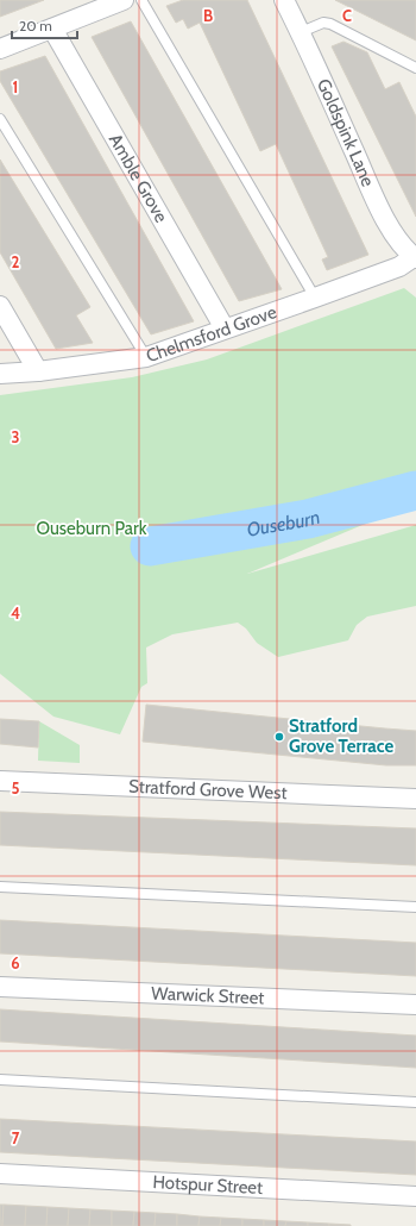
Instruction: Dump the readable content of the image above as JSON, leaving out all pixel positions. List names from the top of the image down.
{
  "streets": {
    "street": [
      "Goldspink Lane",
      "Amble Grove",
      "Chelmsford Grove",
      "Stratford Grove West",
      "Warwick Street",
      "Hotspur Street"
    ]
  },
  "crossings": [
    ["Goldspink Lane", "Chelmsford Grove"],
    ["Amble Grove", "Chelmsford Grove"]
  ],
  "water": ["Ouseburn"],
  "parks": ["Ouseburn Park"],
  "places": ["Stratford Grove Terrace"],
  "scale_bar": "20 m",
  "grid": {
    "columns": ["B", "C"],
    "rows": [
      "1",
      "2",
      "3",
      "4",
      "5",
      "6",
      "7"
    ]
  }
}
